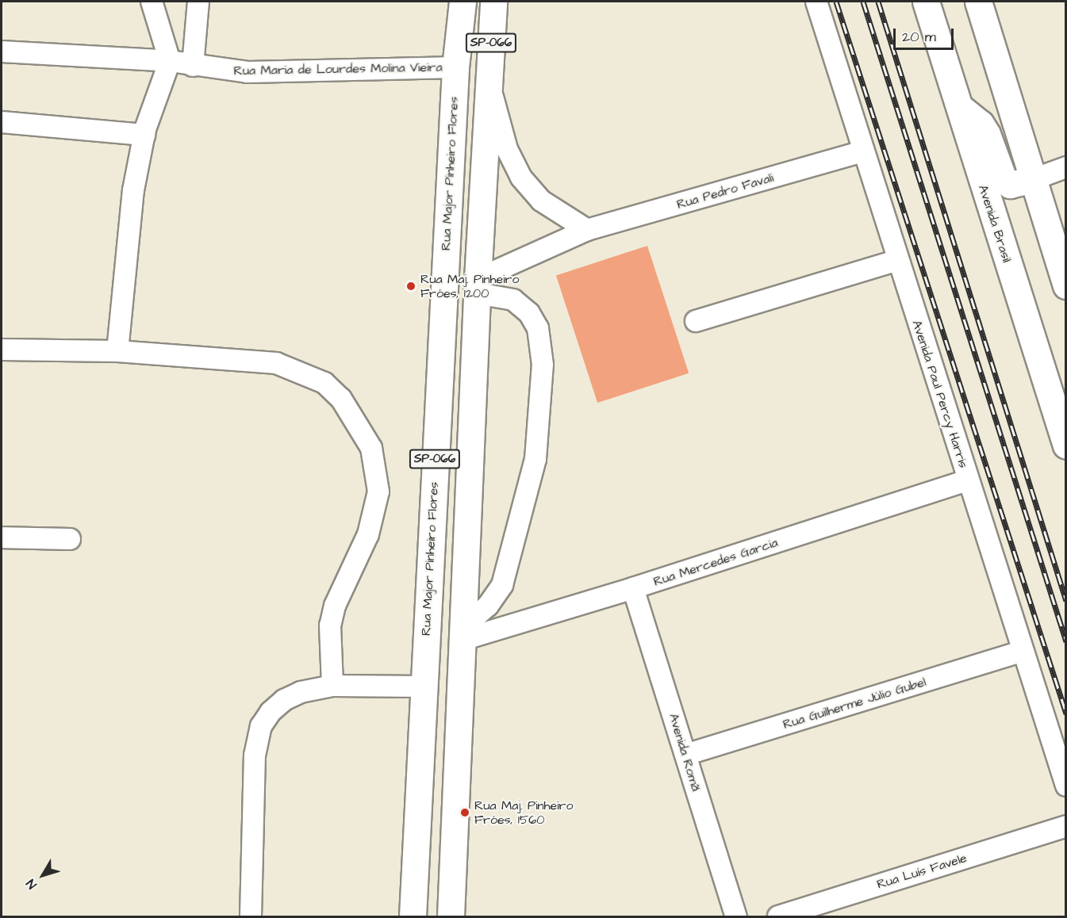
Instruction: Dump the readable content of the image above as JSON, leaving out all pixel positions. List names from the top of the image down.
{
  "streets": {
    "main road": ["SP-066", "Rua Major Pinheiro Flores", "Avenida Brasil"],
    "street": [
      "Rua Maria de Lourdes Molina Vieira",
      "Rua Pedro Favali",
      "Avenida Paul Percy Harris",
      "Rua Mercedes Garcia",
      "Rua Guilherme Júlio Gubel",
      "Avenida Romã",
      "Rua Luís Favele"
    ]
  },
  "crossings": [
    ["SP-066", "Rua Pedro Favali"],
    ["SP-066", "Rua Mercedes Garcia"],
    ["Rua Maria de Lourdes Molina Vieira", "Rua Major Pinheiro Flores"],
    ["Rua Pedro Favali", "Avenida Paul Percy Harris"],
    ["Avenida Paul Percy Harris", "Rua Mercedes Garcia"],
    ["Avenida Paul Percy Harris", "Rua Guilherme Júlio Gubel"],
    ["Rua Mercedes Garcia", "Avenida Romã"],
    ["Rua Guilherme Júlio Gubel", "Avenida Romã"]
  ],
  "places": ["Rua Maj. Pinheiro Fróes, 1200", "Rua Maj. Pinheiro Fróes, 1560"],
  "scale_bar": "20 m",
  "north": "bottom left"
}
